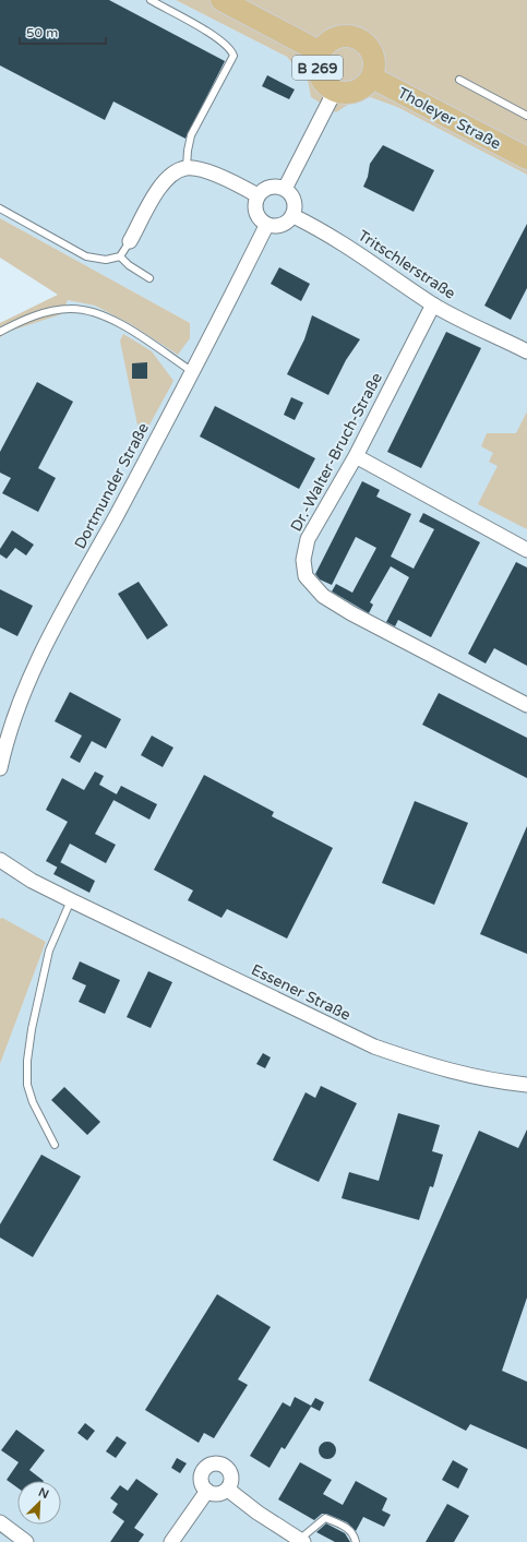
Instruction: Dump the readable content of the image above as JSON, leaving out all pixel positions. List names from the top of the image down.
{
  "streets": {
    "main road": ["B 269", "Tholeyer Straße"],
    "street": [
      "Tritschlerstraße",
      "Dr.-Walter-Bruch-Straße",
      "Dortmunder Straße",
      "Essener Straße"
    ]
  },
  "crossings": [
    ["B 269", "Tholeyer Straße"],
    ["Tritschlerstraße", "Dr.-Walter-Bruch-Straße"],
    ["Tritschlerstraße", "Dortmunder Straße"]
  ],
  "scale_bar": "50 m",
  "north": "top right"
}
